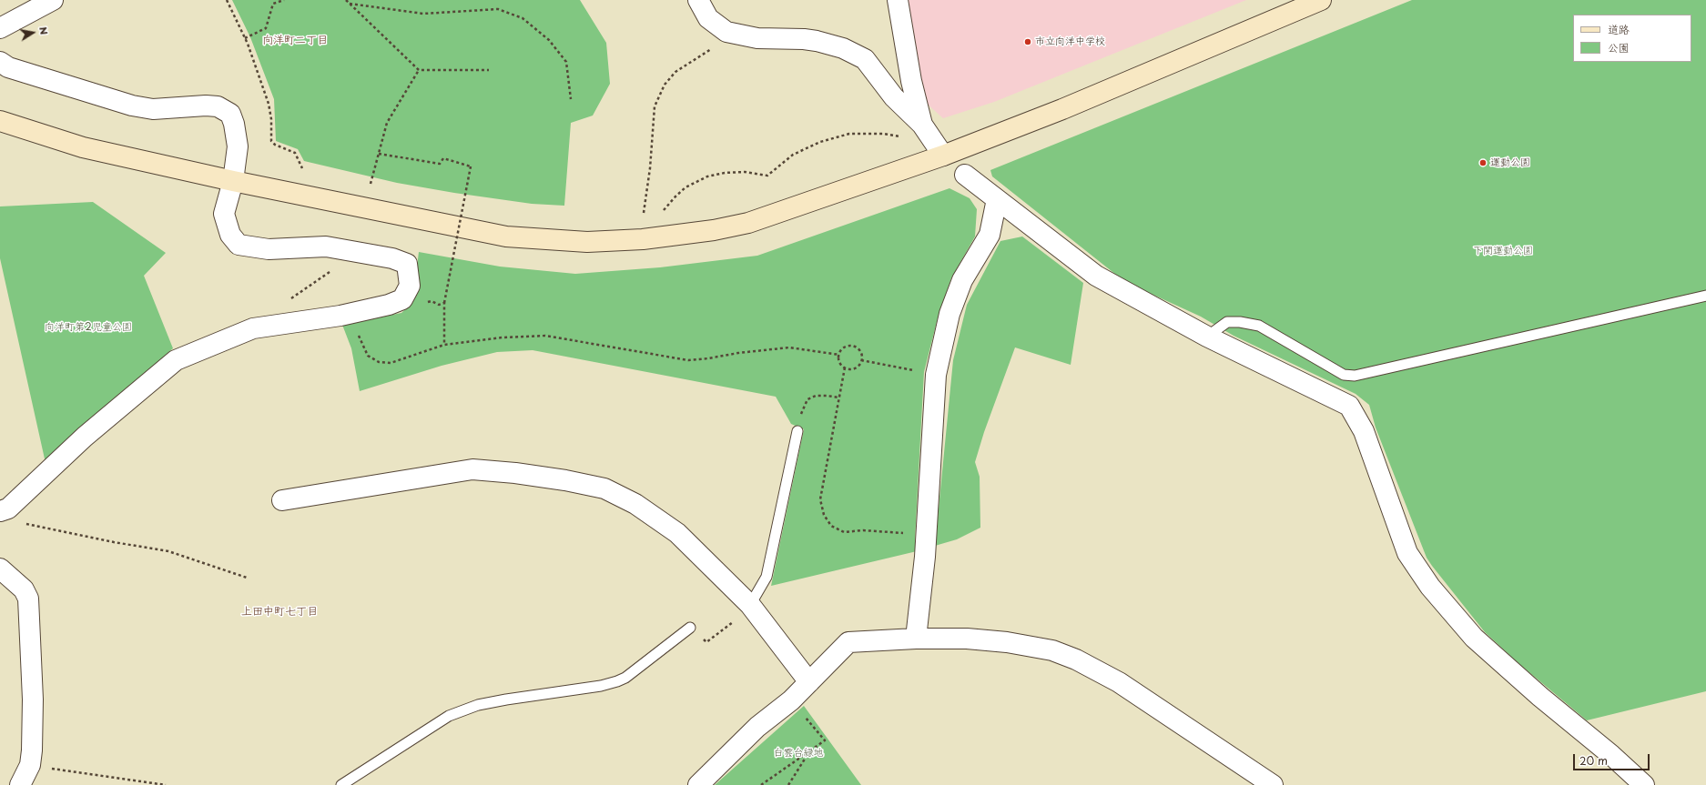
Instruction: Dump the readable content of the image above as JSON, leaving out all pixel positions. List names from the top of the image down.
{
  "districts": ["向洋町二丁目", "上田中町七丁目"],
  "parks": ["下関運動公園", "向洋町第2児童公園", "白雲台緑地"],
  "places": ["市立向洋中学校", "運動公園"],
  "legend": ["道路", "公園"],
  "scale_bar": "20 m",
  "north": "right"
}
